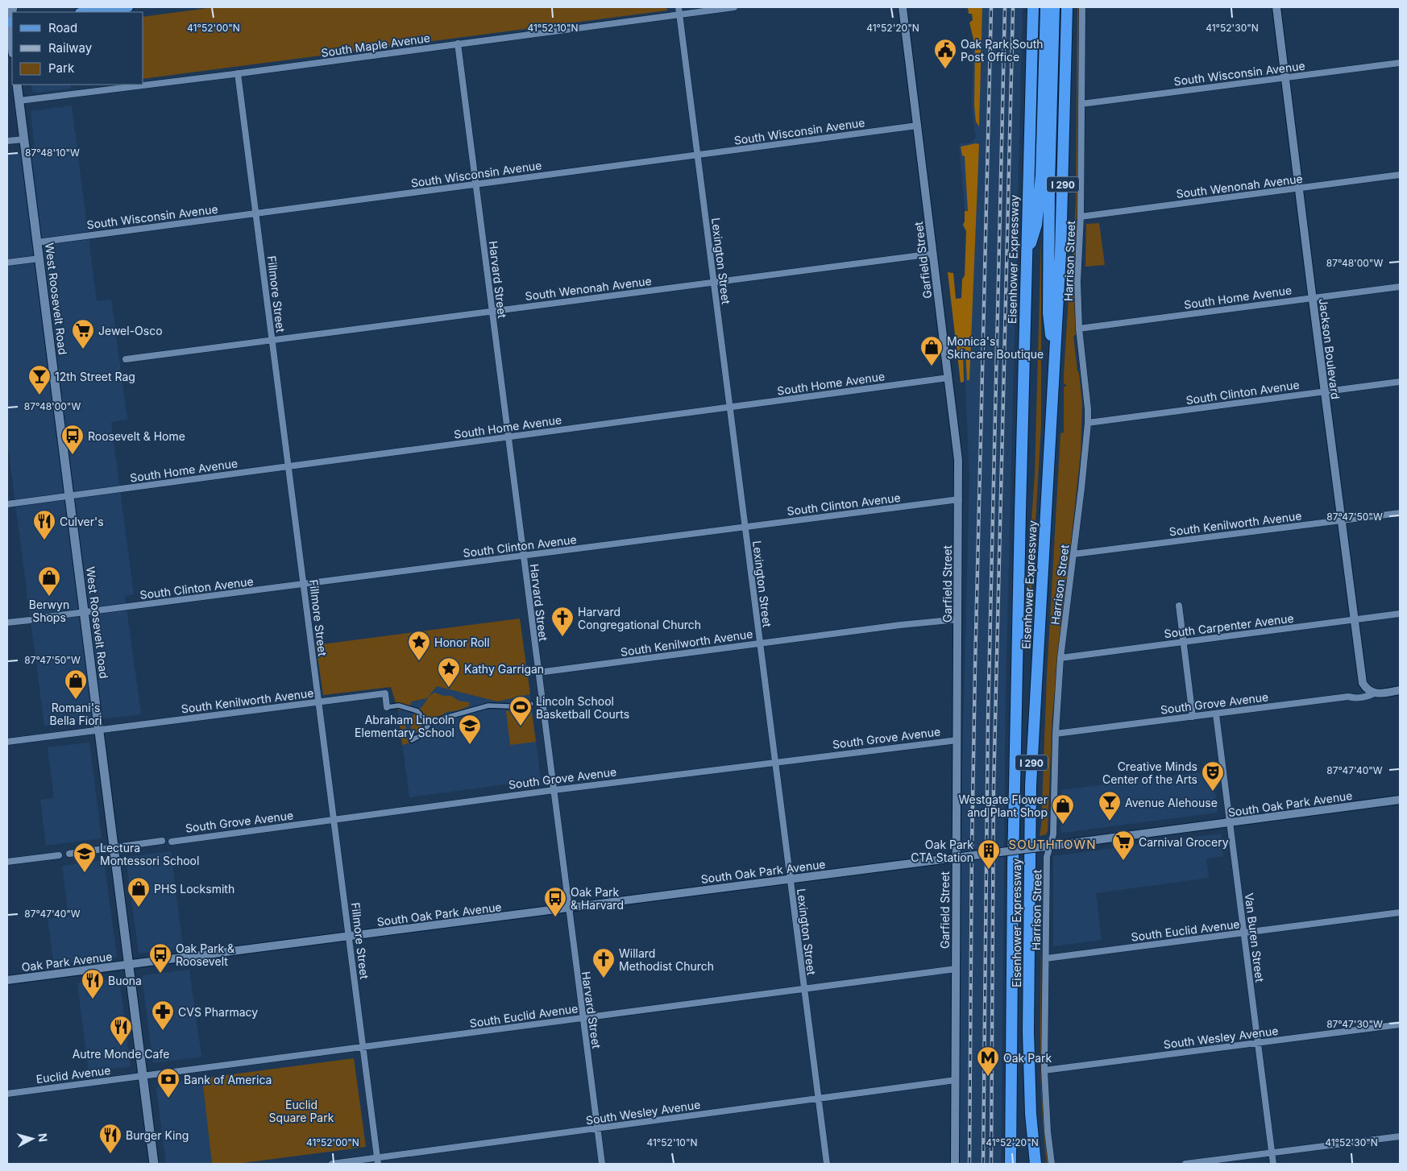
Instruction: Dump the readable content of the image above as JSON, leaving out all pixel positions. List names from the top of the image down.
{
  "streets": {
    "highway": ["I 290", "Eisenhower Expressway"],
    "main road": ["West Roosevelt Road"],
    "street": [
      "South Maple Avenue",
      "South Wisconsin Avenue",
      "South Wenonah Avenue",
      "Garfield Street",
      "Lexington Street",
      "Harrison Street",
      "Harvard Street",
      "Fillmore Street",
      "South Home Avenue",
      "Jackson Boulevard",
      "South Clinton Avenue",
      "South Kenilworth Avenue",
      "South Carpenter Avenue",
      "South Grove Avenue",
      "South Oak Park Avenue",
      "South Euclid Avenue",
      "Van Buren Street",
      "Oak Park Avenue",
      "South Wesley Avenue",
      "Euclid Avenue"
    ]
  },
  "crossings": [
    ["South Maple Avenue", "Lexington Street"],
    ["South Maple Avenue", "Harvard Street"],
    ["South Maple Avenue", "Fillmore Street"],
    ["South Maple Avenue", "West Roosevelt Road"],
    ["South Wisconsin Avenue", "Garfield Street"],
    ["South Wisconsin Avenue", "Lexington Street"],
    ["South Wisconsin Avenue", "Harrison Street"],
    ["South Wisconsin Avenue", "Harvard Street"],
    ["South Wisconsin Avenue", "Fillmore Street"],
    ["South Wisconsin Avenue", "West Roosevelt Road"],
    ["South Wisconsin Avenue", "Jackson Boulevard"],
    ["South Wenonah Avenue", "Garfield Street"],
    ["South Wenonah Avenue", "Lexington Street"],
    ["South Wenonah Avenue", "Harrison Street"],
    ["South Wenonah Avenue", "Harvard Street"],
    ["South Wenonah Avenue", "Fillmore Street"],
    ["South Wenonah Avenue", "Jackson Boulevard"],
    ["Garfield Street", "South Home Avenue"],
    ["Garfield Street", "South Clinton Avenue"],
    ["Garfield Street", "South Kenilworth Avenue"],
    ["Garfield Street", "South Grove Avenue"],
    ["Garfield Street", "South Oak Park Avenue"],
    ["Garfield Street", "South Euclid Avenue"],
    ["Garfield Street", "South Wesley Avenue"],
    ["Lexington Street", "South Home Avenue"],
    ["Lexington Street", "South Clinton Avenue"],
    ["Lexington Street", "South Kenilworth Avenue"],
    ["Lexington Street", "South Grove Avenue"],
    ["Lexington Street", "South Oak Park Avenue"],
    ["Lexington Street", "South Euclid Avenue"],
    ["Lexington Street", "South Wesley Avenue"],
    ["Harrison Street", "South Home Avenue"],
    ["Harrison Street", "South Clinton Avenue"],
    ["Harrison Street", "South Kenilworth Avenue"],
    ["Harrison Street", "South Carpenter Avenue"],
    ["Harrison Street", "South Grove Avenue"],
    ["Harrison Street", "South Oak Park Avenue"],
    ["Harrison Street", "South Euclid Avenue"],
    ["Harrison Street", "South Wesley Avenue"],
    ["Harvard Street", "South Home Avenue"],
    ["Harvard Street", "South Clinton Avenue"],
    ["Harvard Street", "South Kenilworth Avenue"],
    ["Harvard Street", "South Grove Avenue"],
    ["Harvard Street", "South Oak Park Avenue"],
    ["Harvard Street", "South Euclid Avenue"],
    ["Harvard Street", "South Wesley Avenue"],
    ["Fillmore Street", "South Home Avenue"],
    ["Fillmore Street", "South Clinton Avenue"],
    ["Fillmore Street", "South Kenilworth Avenue"],
    ["Fillmore Street", "South Grove Avenue"],
    ["Fillmore Street", "South Oak Park Avenue"],
    ["Fillmore Street", "South Euclid Avenue"],
    ["Fillmore Street", "South Wesley Avenue"],
    ["South Home Avenue", "West Roosevelt Road"],
    ["South Home Avenue", "Jackson Boulevard"],
    ["West Roosevelt Road", "South Clinton Avenue"],
    ["West Roosevelt Road", "South Kenilworth Avenue"],
    ["West Roosevelt Road", "South Oak Park Avenue"],
    ["West Roosevelt Road", "South Euclid Avenue"],
    ["West Roosevelt Road", "Oak Park Avenue"],
    ["West Roosevelt Road", "Euclid Avenue"],
    ["Jackson Boulevard", "South Clinton Avenue"],
    ["Jackson Boulevard", "South Kenilworth Avenue"],
    ["Jackson Boulevard", "South Carpenter Avenue"],
    ["Jackson Boulevard", "South Grove Avenue"],
    ["South Grove Avenue", "Van Buren Street"],
    ["South Oak Park Avenue", "Van Buren Street"],
    ["South Oak Park Avenue", "Oak Park Avenue"],
    ["South Euclid Avenue", "Van Buren Street"],
    ["South Euclid Avenue", "Euclid Avenue"],
    ["Van Buren Street", "South Wesley Avenue"]
  ],
  "districts": ["SOUTHTOWN"],
  "parks": ["Euclid Square Park"],
  "places": {
    "public building": ["Oak Park South Post Office"],
    "supermarket": ["Jewel-Osco", "Carnival Grocery"],
    "shop": [
      "Monica's Skincare Boutique",
      "Berwyn Shops",
      "Romani's Bella Fiori",
      "Westgate Flower and Plant Shop",
      "PHS Locksmith"
    ],
    "bar": ["12th Street Rag", "Avenue Alehouse"],
    "bus stop": ["Roosevelt & Home", "Oak Park & Harvard", "Oak Park & Roosevelt"],
    "restaurant": [
      "Culver's",
      "Buona",
      "Autre Monde Cafe",
      "Burger King"
    ],
    "church": ["Harvard Congregational Church", "Willard Methodist Church"],
    "place": ["Honor Roll", "Kathy Garrigan"],
    "sports": ["Lincoln School Basketball Courts"],
    "school or university": ["Abraham Lincoln Elementary School", "Lectura Montessori School"],
    "theatre": ["Creative Minds Center of the Arts"],
    "building": ["Oak Park CTA Station"],
    "pharmacy": ["CVS Pharmacy"],
    "metro station": ["Oak Park"],
    "bank": ["Bank of America"]
  },
  "legend": ["Road", "Railway", "Park"],
  "north": "right",
  "coordinates": [
    "41°52'00\"N",
    "41°52'10\"N",
    "41°52'20\"N",
    "41°52'30\"N",
    "87°48'10\"W",
    "87°48'00\"W",
    "87°47'50\"W",
    "87°47'40\"W",
    "87°47'30\"W"
  ]
}
